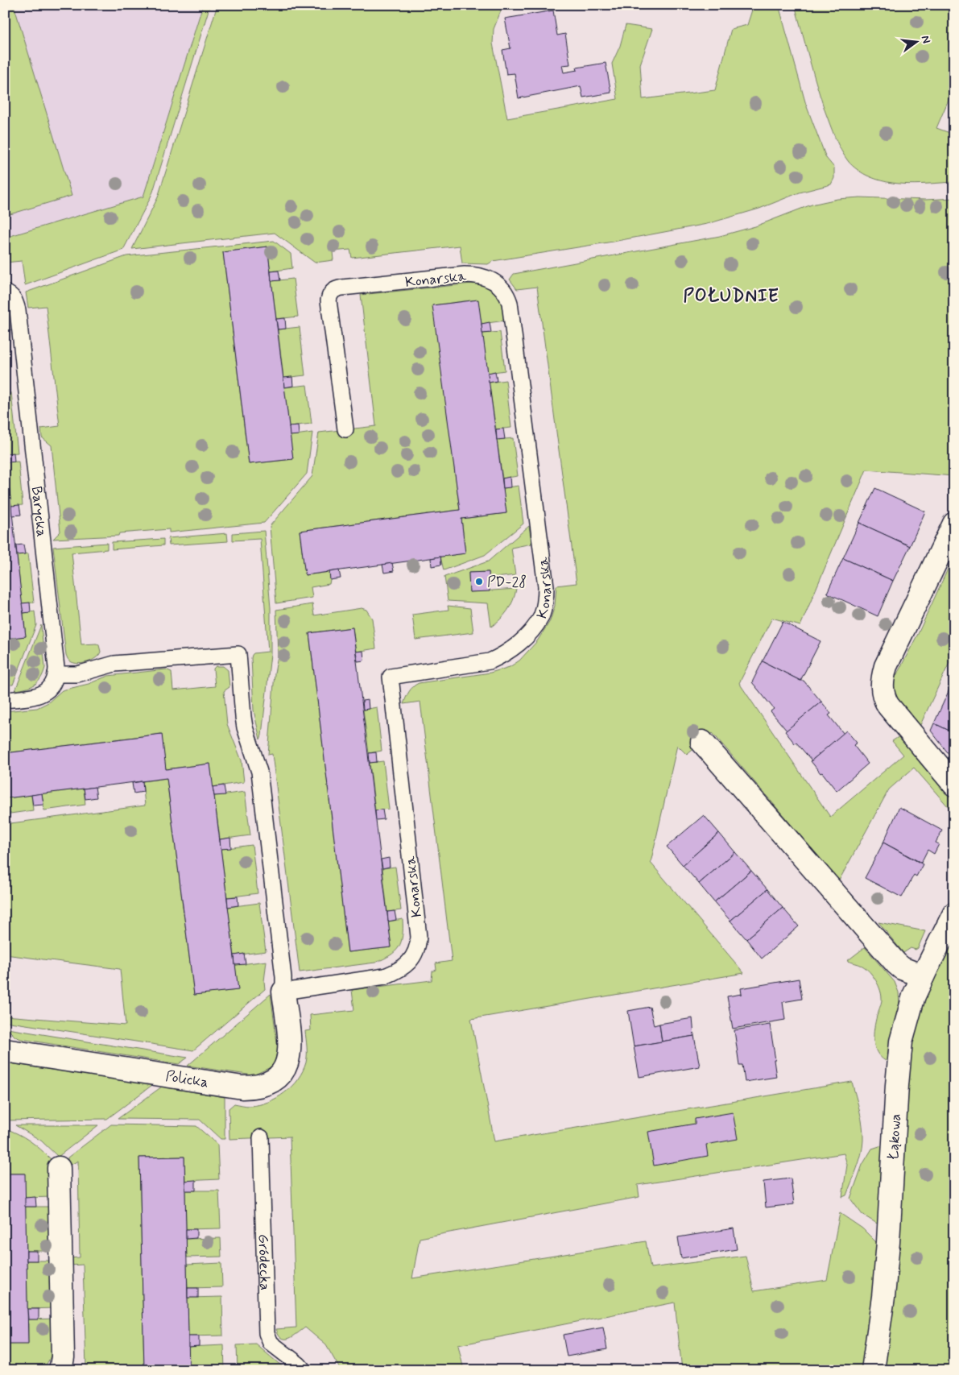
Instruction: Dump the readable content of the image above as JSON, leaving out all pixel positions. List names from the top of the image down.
{
  "streets": {
    "street": ["Policka", "Łąkowa"],
    "lane": ["Konarska", "Barycka", "Gródecka"]
  },
  "crossings": [
    ["Konarska", "Policka"]
  ],
  "districts": ["POŁUDNIE"],
  "places": ["PD-28"],
  "north": "right"
}
